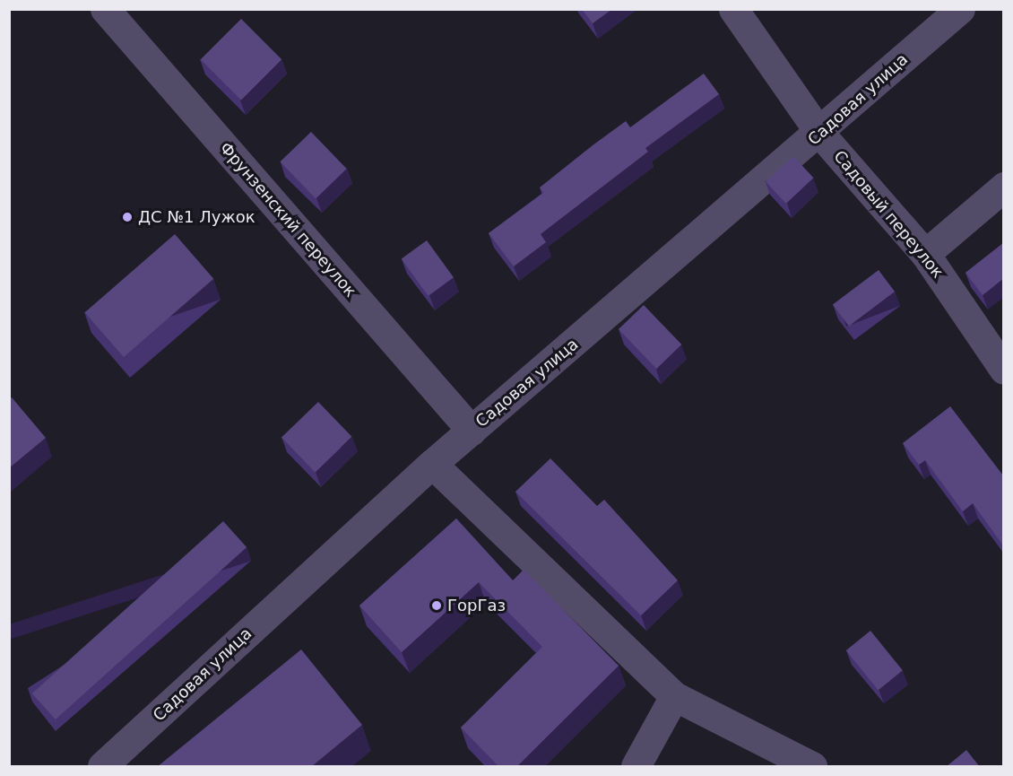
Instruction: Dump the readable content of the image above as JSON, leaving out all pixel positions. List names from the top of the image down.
{
  "streets": {
    "street": ["Садовая улица", "Садовый переулок", "Фрунзенский переулок"]
  },
  "crossings": [
    ["Садовая улица", "Садовый переулок"],
    ["Садовая улица", "Фрунзенский переулок"]
  ],
  "places": ["ДС №1 Лужок", "ГорГаз"]
}
